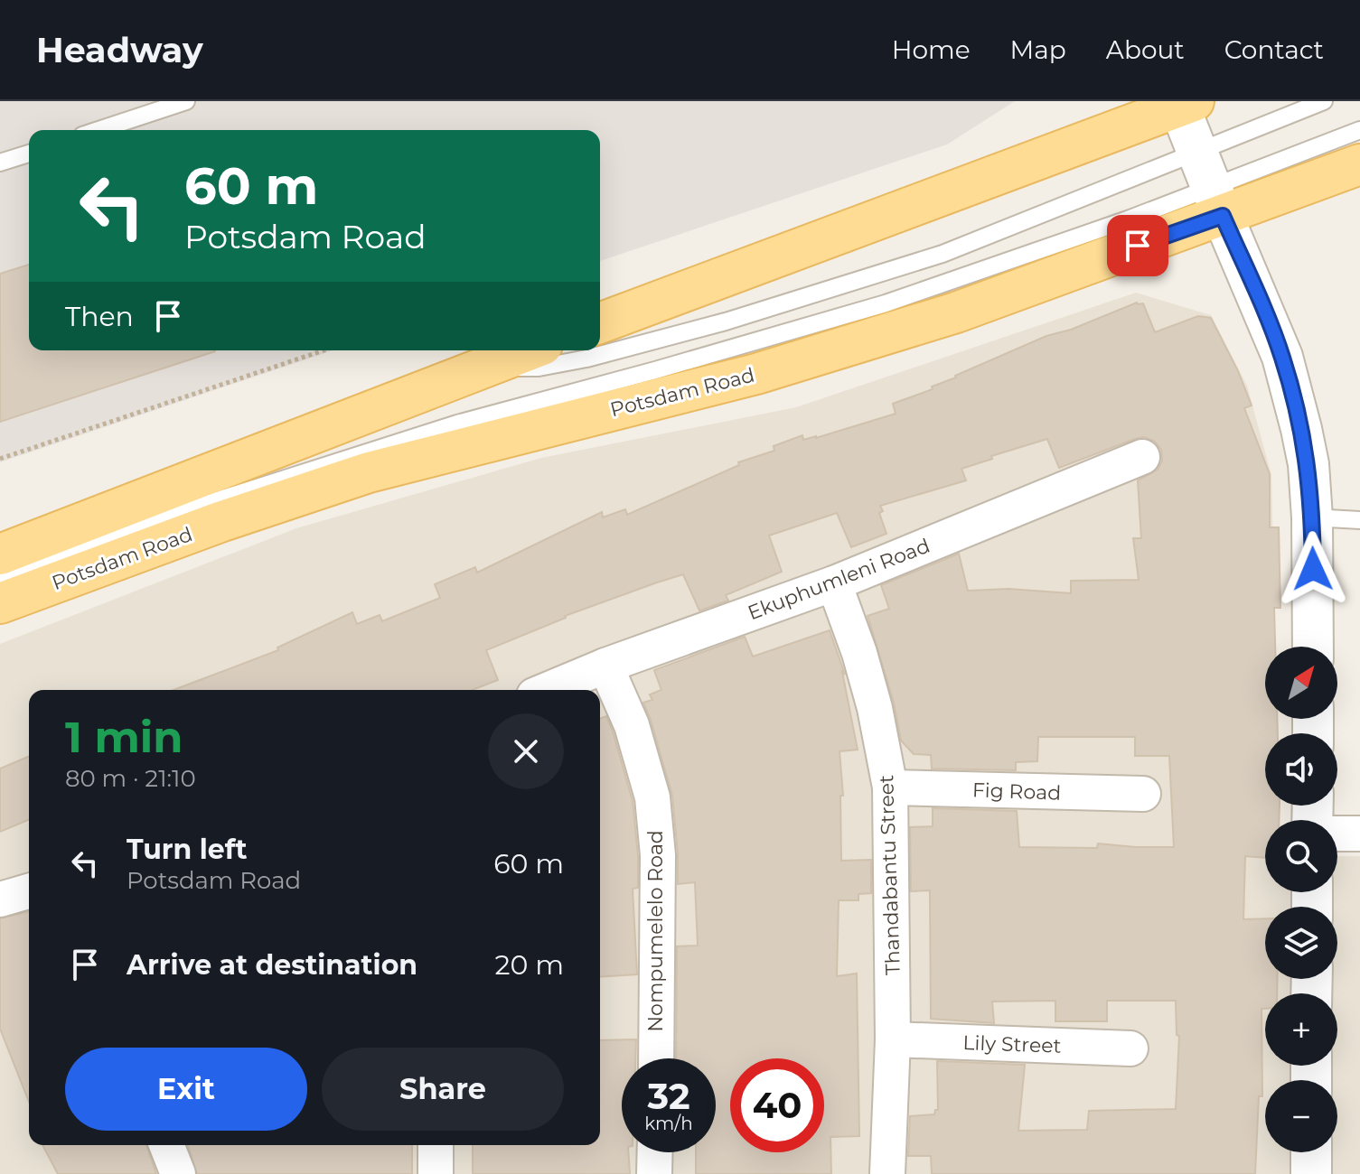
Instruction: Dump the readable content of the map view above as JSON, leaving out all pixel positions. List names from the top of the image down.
{
  "streets": {
    "main road": ["Potsdam Road"],
    "street": [
      "Ekuphumleni Road",
      "Fig Road",
      "Thandabantu Street",
      "Nompumelelo Road",
      "Lily Street"
    ]
  },
  "crossings": [
    ["Ekuphumleni Road", "Thandabantu Street"],
    ["Ekuphumleni Road", "Nompumelelo Road"],
    ["Fig Road", "Thandabantu Street"],
    ["Thandabantu Street", "Lily Street"]
  ],
  "north": "top right",
  "page": {
    "header": "Headway",
    "nav": [
      "Home",
      "Map",
      "About",
      "Contact"
    ],
    "turn": ["60 m", "Potsdam Road"],
    "then": "Then",
    "map_buttons": ["+", "−"],
    "heading": ["1 min", "80 m · 21:10"],
    "list": [
      {
        "name": "Turn left",
        "note": "Potsdam Road",
        "value": "60 m"
      },
      {
        "name": "Arrive at destination",
        "value": "20 m"
      }
    ],
    "buttons": ["Exit", "Share"],
    "speed": "32 km/h",
    "limit": "40"
  }
}
